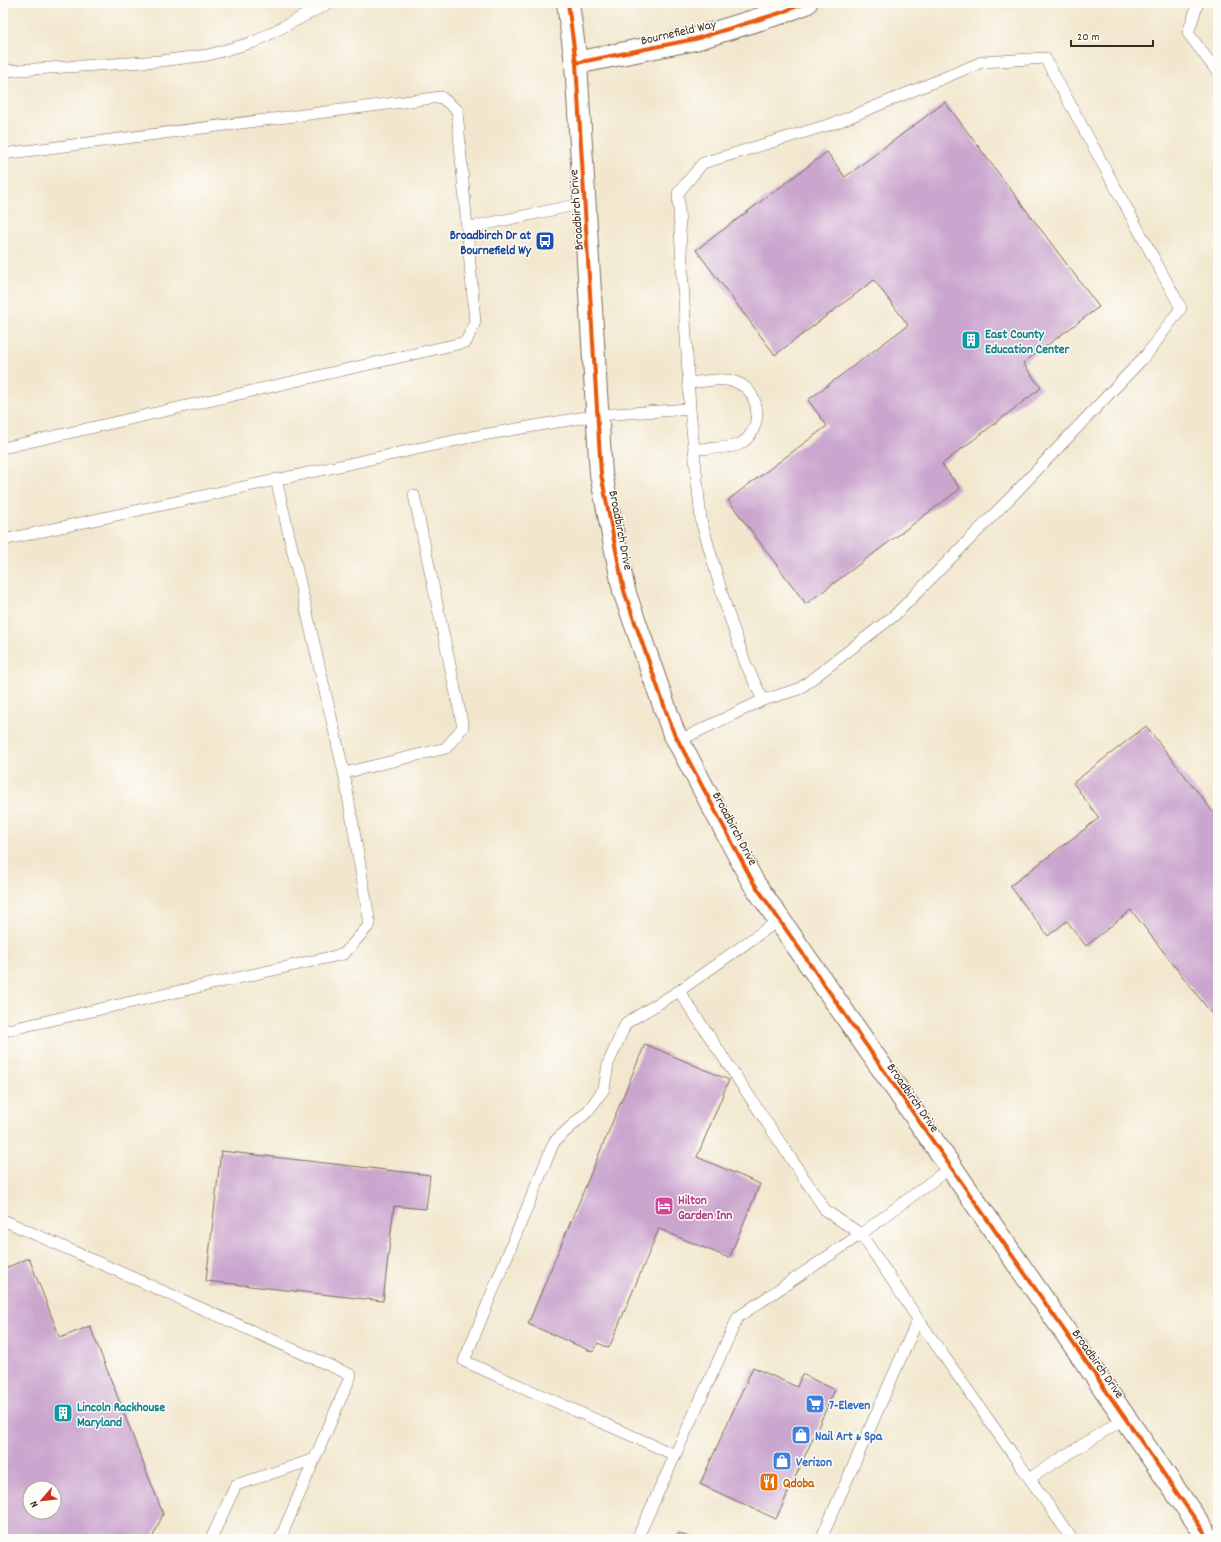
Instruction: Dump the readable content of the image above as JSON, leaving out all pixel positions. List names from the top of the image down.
{
  "streets": {
    "street": ["Bournefield Way", "Broadbirch Drive"]
  },
  "crossings": [
    ["Bournefield Way", "Broadbirch Drive"]
  ],
  "places": {
    "bus stop": ["Broadbirch Dr at Bournefield Wy"],
    "building": ["East County Education Center", "Lincoln Rackhouse Maryland"],
    "hotel": ["Hilton Garden Inn"],
    "supermarket": ["7-Eleven"],
    "shop": ["Nail Art & Spa", "Verizon"],
    "restaurant": ["Qdoba"]
  },
  "scale_bar": "20 m",
  "north": "bottom left"
}
